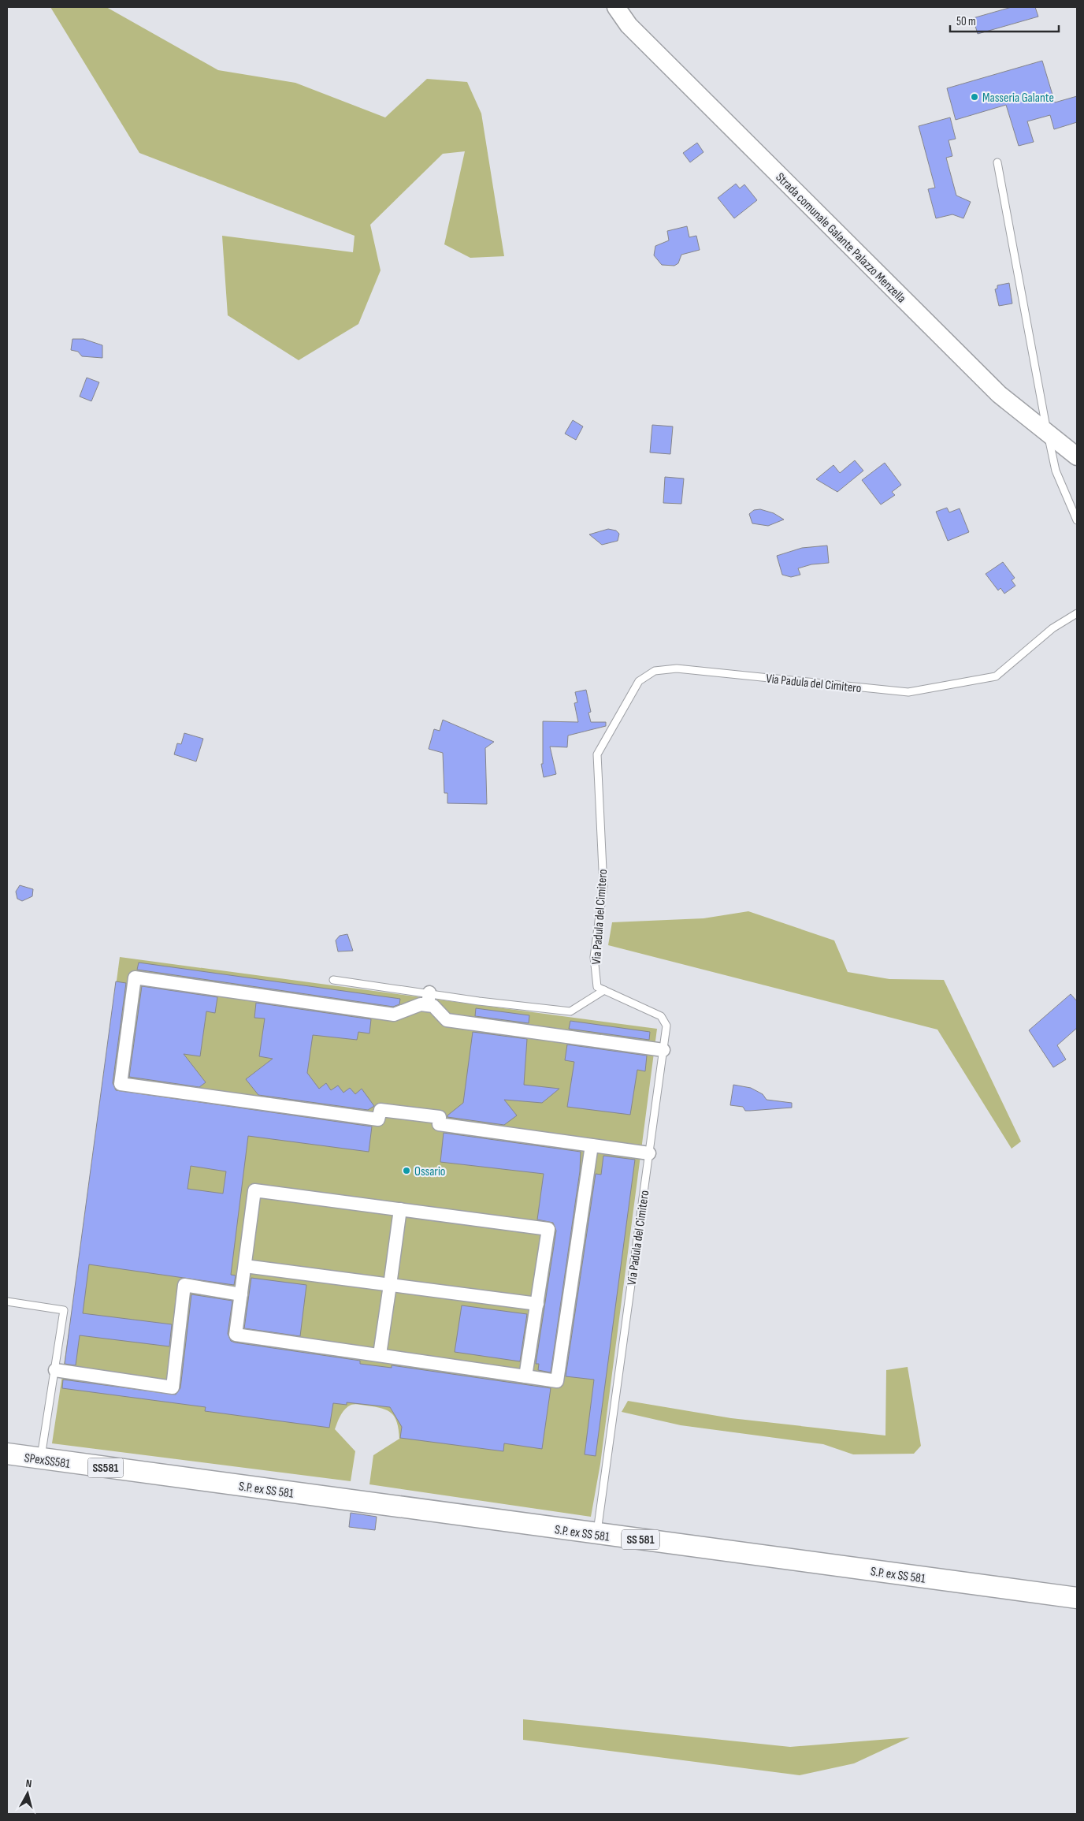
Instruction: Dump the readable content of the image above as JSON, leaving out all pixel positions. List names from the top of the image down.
{
  "streets": {
    "main road": [
      "SPexSS581",
      "SS581",
      "S.P. ex SS 581",
      "SS 581"
    ],
    "street": ["Strada comunale Galante Palazzo Menzella"],
    "lane": ["Via Padula del Cimitero"]
  },
  "crossings": [
    ["Via Padula del Cimitero", "S.P. ex SS 581"],
    ["SPexSS581", "S.P. ex SS 581"]
  ],
  "places": ["Masseria Galante", "Ossario"],
  "scale_bar": "50 m",
  "north": "top"
}
